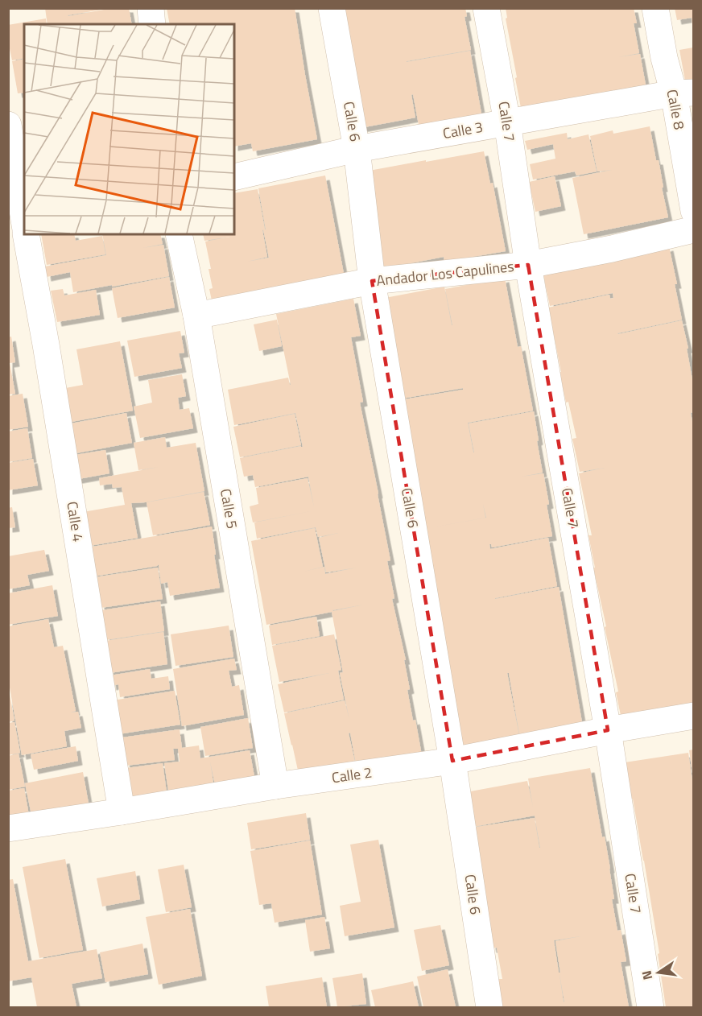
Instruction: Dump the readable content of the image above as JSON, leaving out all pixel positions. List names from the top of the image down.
{
  "streets": {
    "street": [
      "Calle 8",
      "Calle 6",
      "Calle 7",
      "Calle 3",
      "Andador Los Capulines",
      "Calle 5",
      "Calle 4",
      "Calle 2"
    ]
  },
  "crossings": [
    ["Calle 8", "Calle 3"],
    ["Calle 6", "Calle 3"],
    ["Calle 6", "Andador Los Capulines"],
    ["Calle 6", "Calle 2"],
    ["Calle 7", "Calle 3"],
    ["Calle 7", "Andador Los Capulines"],
    ["Calle 7", "Calle 2"],
    ["Andador Los Capulines", "Calle 5"],
    ["Calle 5", "Calle 2"],
    ["Calle 4", "Calle 2"]
  ],
  "north": "left"
}
